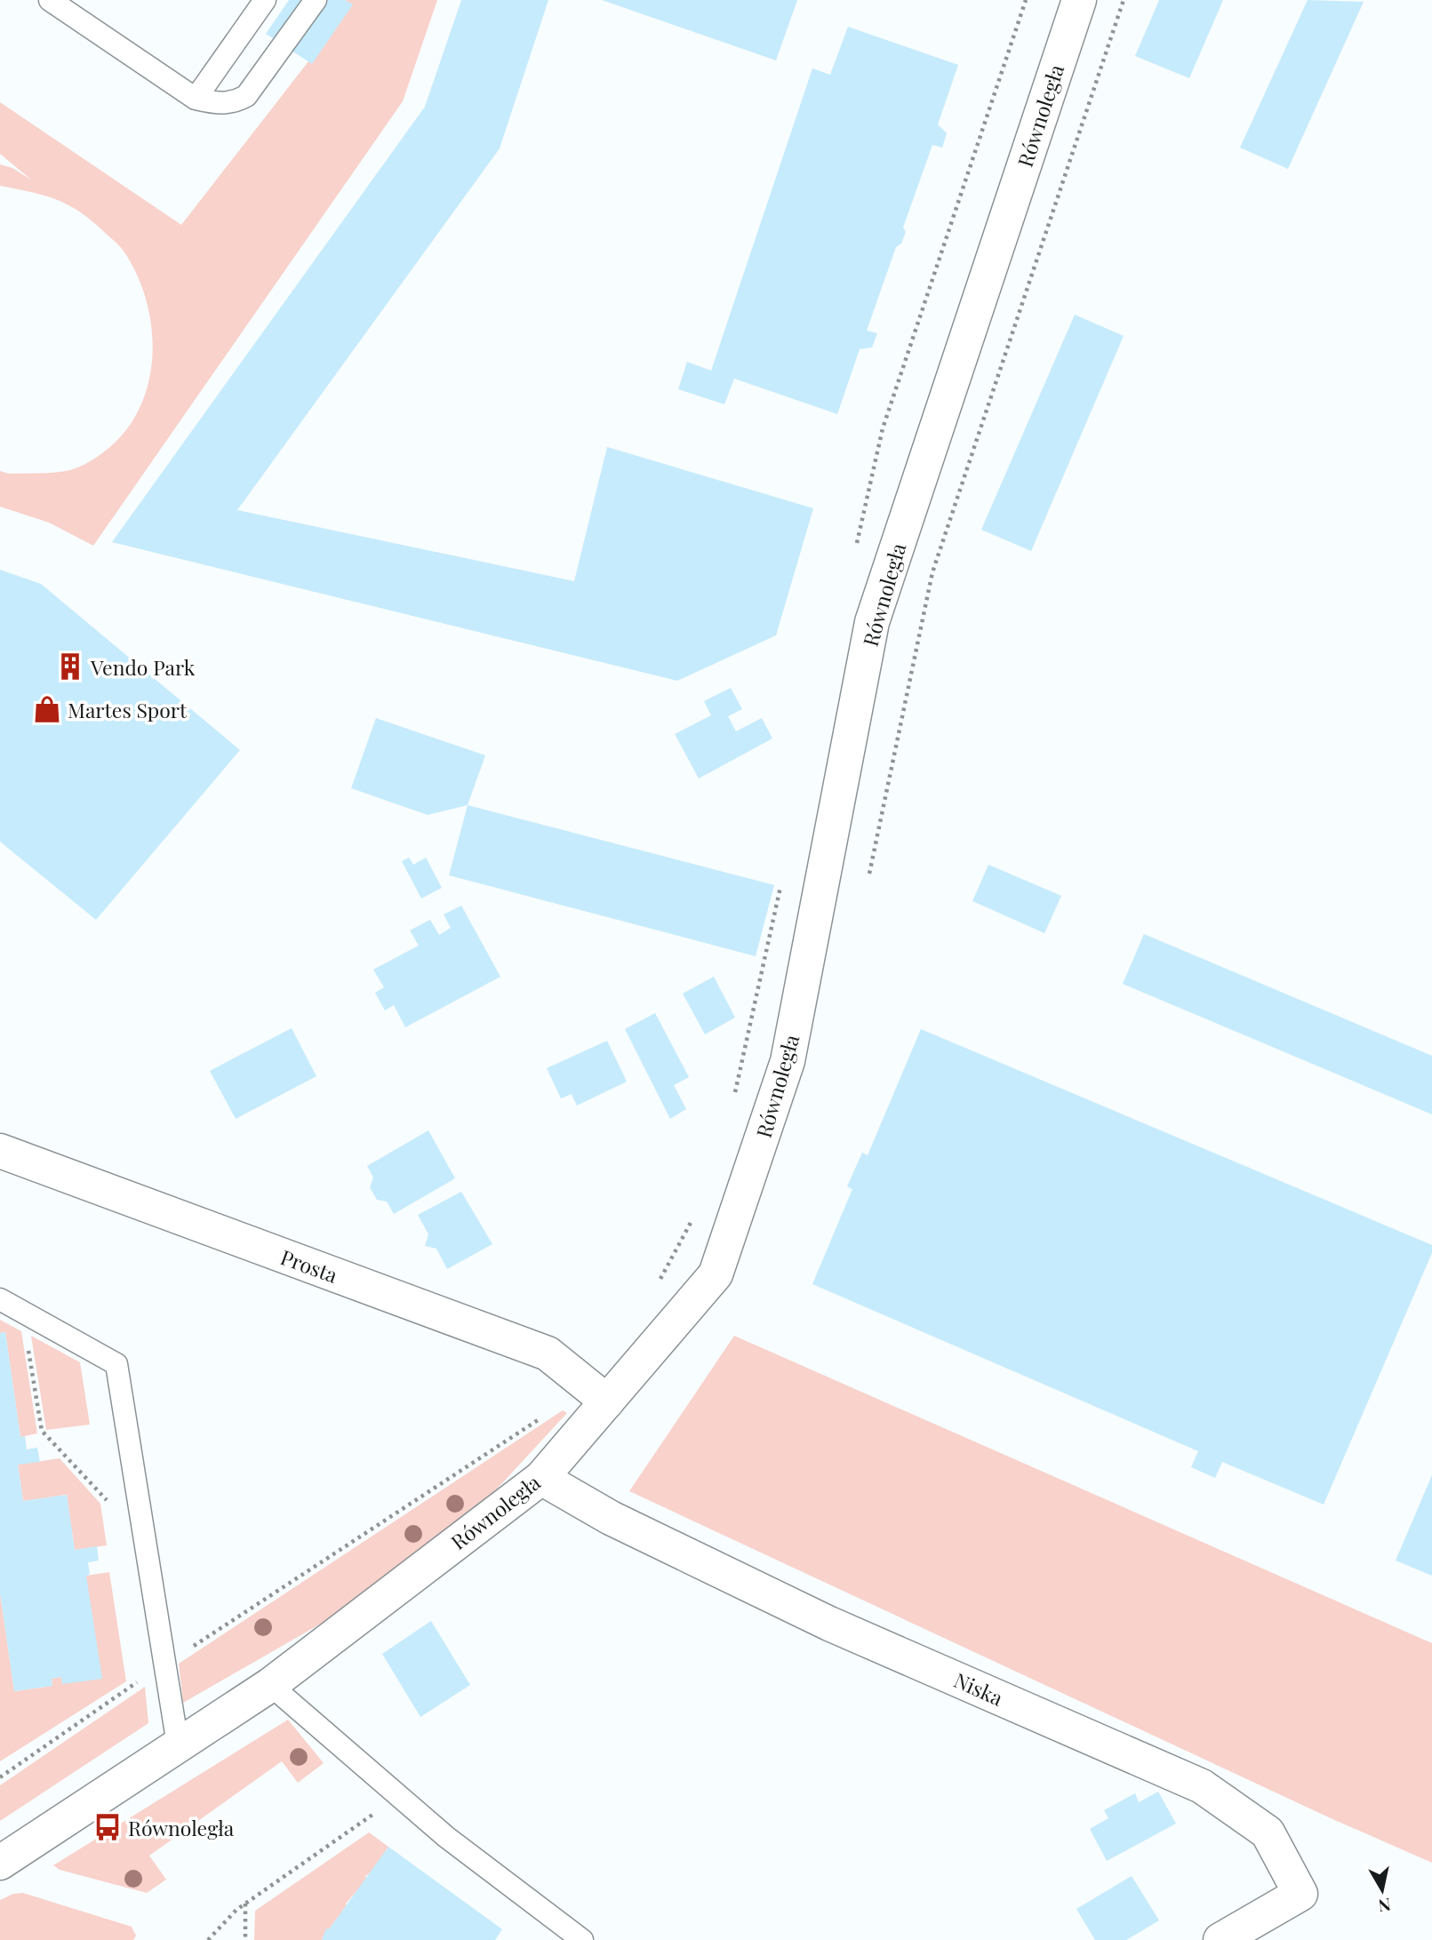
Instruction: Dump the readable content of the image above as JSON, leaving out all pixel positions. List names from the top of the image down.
{
  "streets": {
    "street": ["Równoległa", "Prosta", "Niska"]
  },
  "crossings": [
    ["Równoległa", "Prosta"],
    ["Równoległa", "Niska"]
  ],
  "places": {
    "building": ["Vendo Park"],
    "shop": ["Martes Sport"],
    "bus stop": ["Równoległa"]
  },
  "north": "bottom"
}
